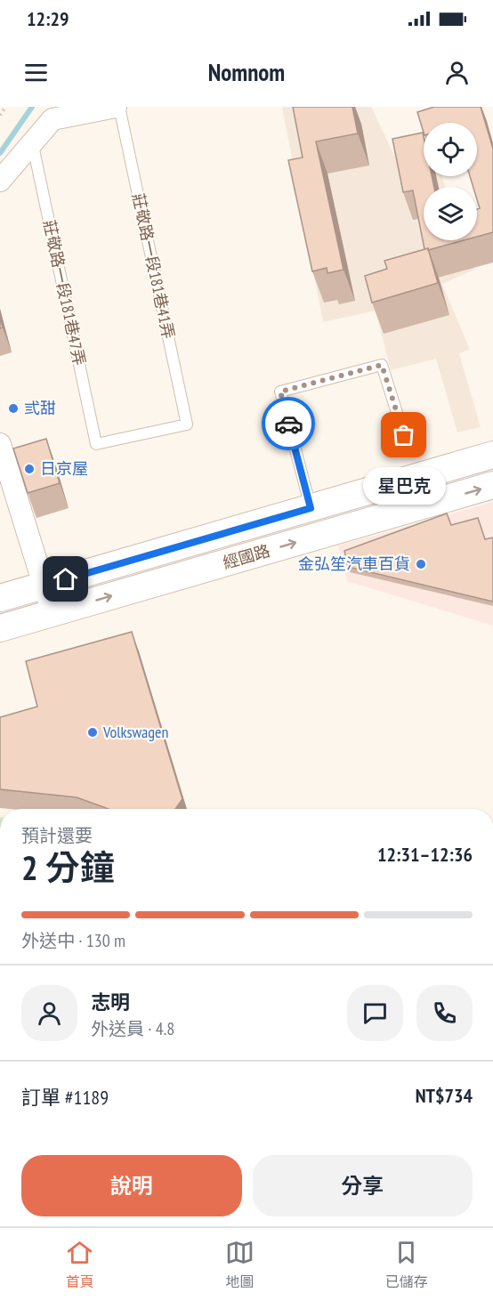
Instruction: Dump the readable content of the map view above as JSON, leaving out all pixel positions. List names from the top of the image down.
{
  "streets": {
    "street": ["經國路"],
    "lane": ["莊敬路一段181巷41弄", "莊敬路一段181巷47弄"]
  },
  "crossings": [
    ["莊敬路一段181巷41弄", "莊敬路一段181巷47弄"]
  ],
  "places": [
    "弎甜",
    "星巴克",
    "日京屋",
    "金弘笙汽車百貨",
    "Volkswagen"
  ],
  "page": {
    "status": "12:29",
    "header": "Nomnom",
    "bubble": "星巴克",
    "heading": ["2 分鐘", "預計還要", "12:31–12:36"],
    "panel": [
      "志明",
      "外送員 · 4.8",
      "訂單 #1189",
      "NT$734"
    ],
    "bar": "外送中 · 130 m",
    "buttons": ["說明", "分享"],
    "tabs": ["首頁", "地圖", "已儲存"]
  }
}
